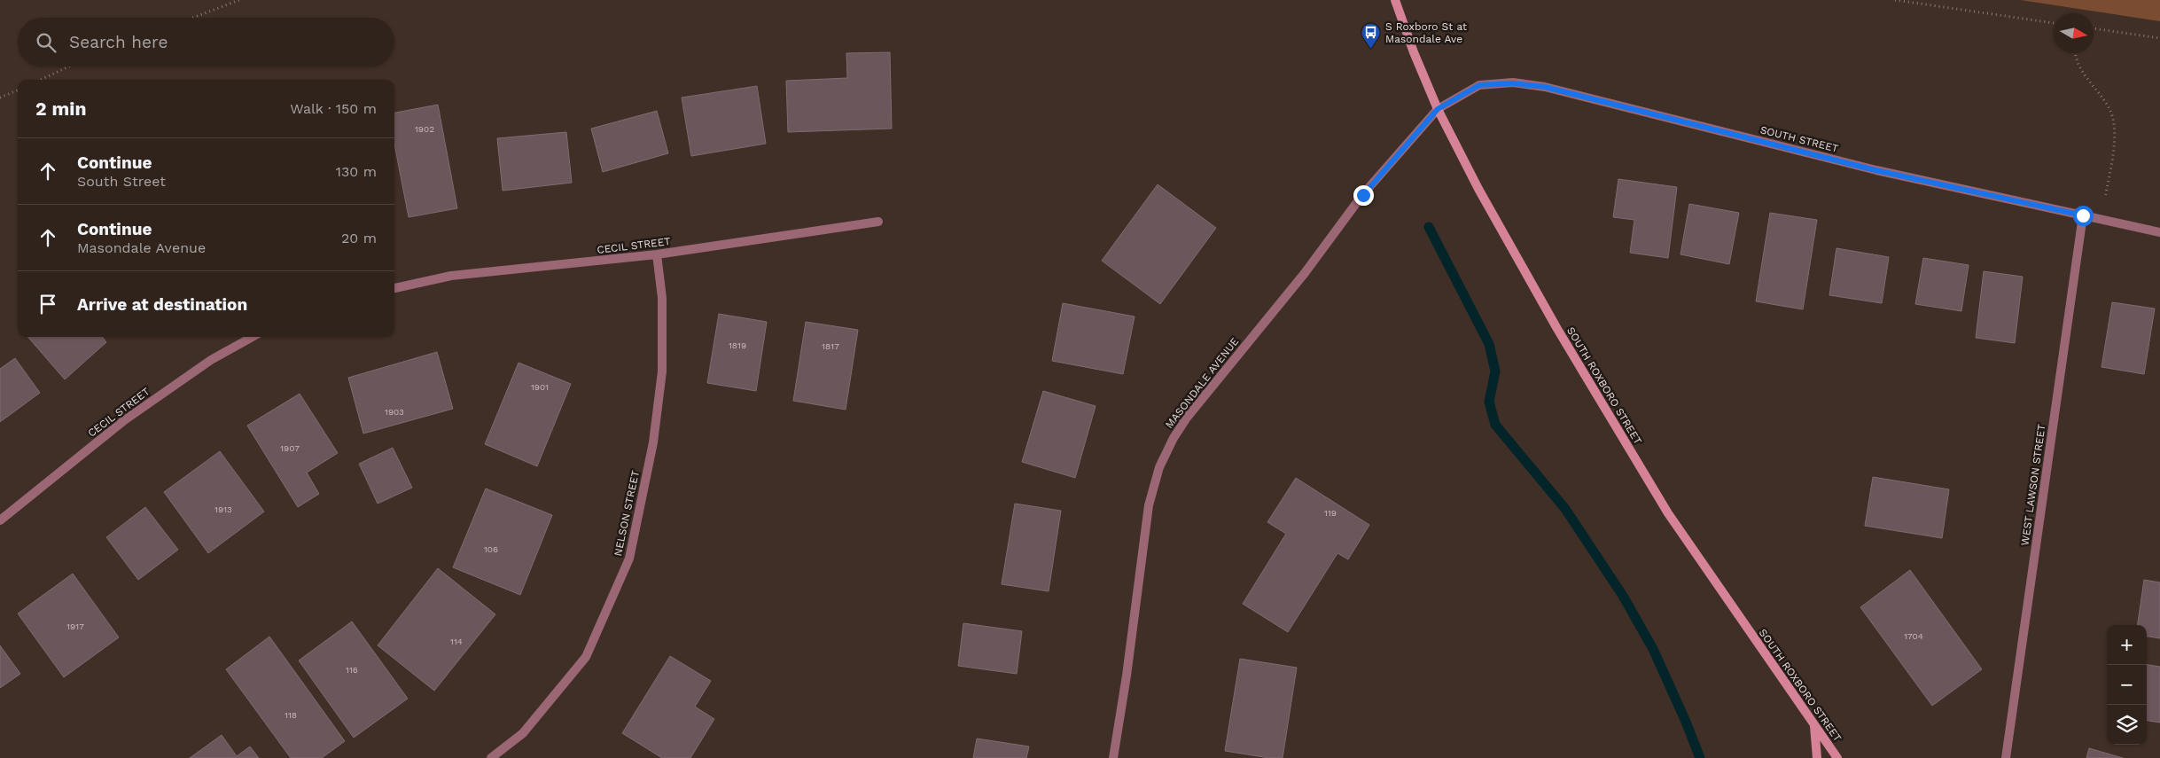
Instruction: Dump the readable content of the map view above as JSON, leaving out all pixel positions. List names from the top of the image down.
{
  "streets": {
    "street": [
      "SOUTH STREET",
      "CECIL STREET",
      "MASONDALE AVENUE",
      "SOUTH ROXBORO STREET",
      "WEST LAWSON STREET",
      "NELSON STREET"
    ]
  },
  "crossings": [
    ["SOUTH STREET", "MASONDALE AVENUE"],
    ["SOUTH STREET", "SOUTH ROXBORO STREET"],
    ["SOUTH STREET", "WEST LAWSON STREET"],
    ["CECIL STREET", "NELSON STREET"],
    ["MASONDALE AVENUE", "SOUTH ROXBORO STREET"]
  ],
  "places": {
    "bus stop": ["S Roxboro St at Masondale Ave"]
  },
  "house_numbers": [
    "1902",
    "1819",
    "1817",
    "1901",
    "1903",
    "1907",
    "1913",
    "119",
    "106",
    "1917",
    "1704",
    "114",
    "116",
    "118"
  ],
  "north": "right",
  "page": {
    "search": "Search here",
    "heading": ["2 min", "Walk · 150 m"],
    "list": [
      ["Continue", "South Street", "130 m"],
      ["Continue", "Masondale Avenue", "20 m"],
      "Arrive at destination"
    ],
    "map_buttons": ["+", "−"]
  }
}
